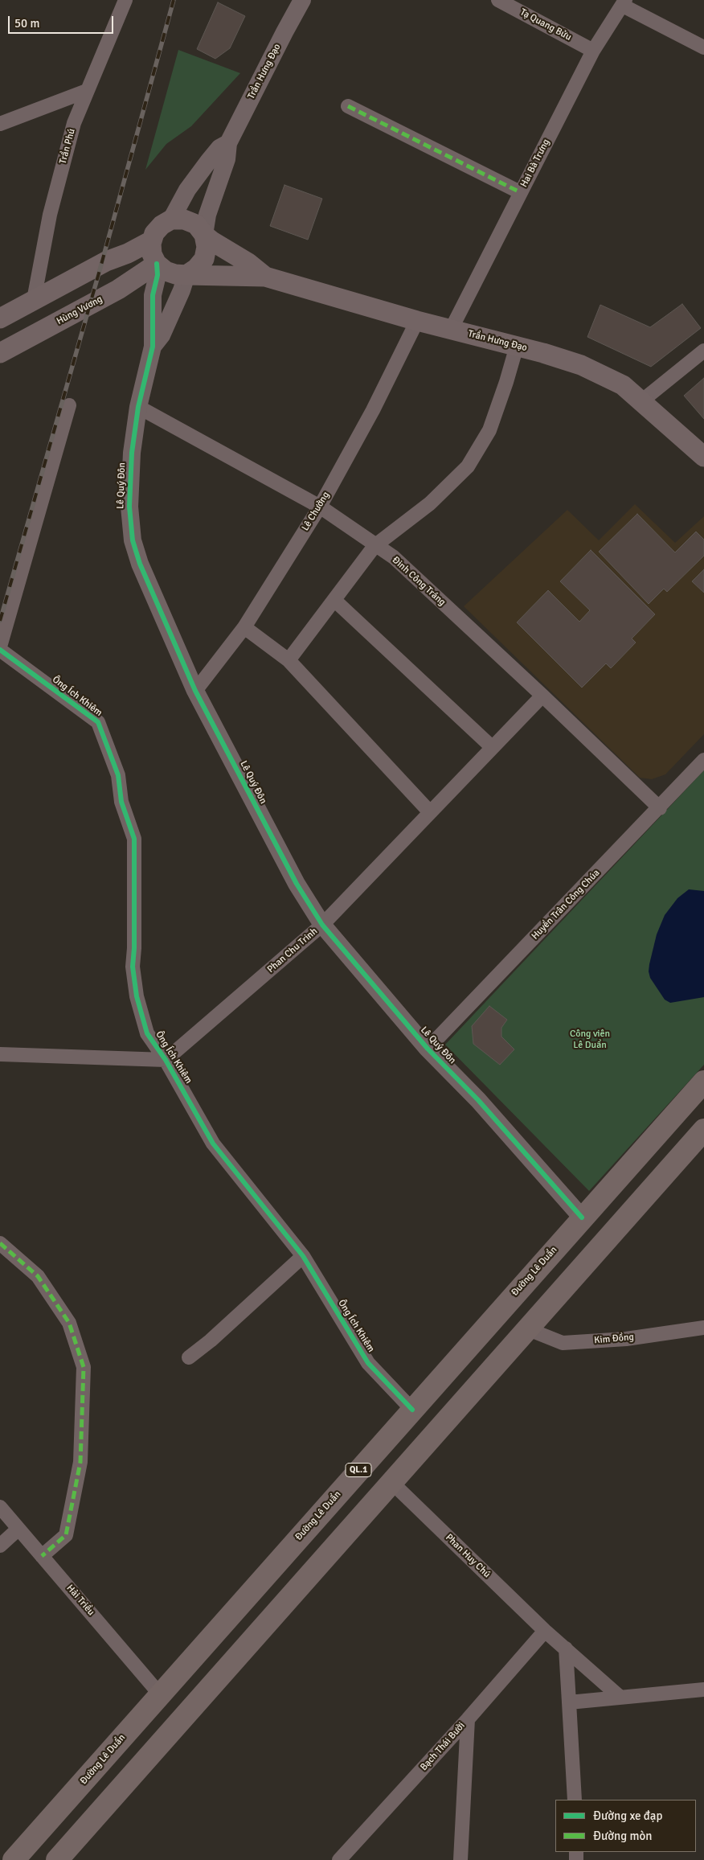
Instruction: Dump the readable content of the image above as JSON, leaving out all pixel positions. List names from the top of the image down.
{
  "streets": {
    "highway": ["Đường Lê Duẩn", "QL.1"],
    "main road": ["Trần Hưng Đạo", "Hùng Vương"],
    "street": [
      "Tạ Quang Bửu",
      "Trần Phú",
      "Hai Bà Trưng",
      "Lê Quý Đôn",
      "Lê Chưởng",
      "Đinh Công Tráng",
      "Ông Ích Khiêm",
      "Huyền Trân Công Chúa",
      "Phan Chu Trinh",
      "Kim Đồng",
      "Phan Huy Chú",
      "Hải Triều",
      "Bạch Thái Bưởi"
    ]
  },
  "crossings": [
    ["Tạ Quang Bửu", "Hai Bà Trưng"],
    ["Trần Hưng Đạo", "Hai Bà Trưng"],
    ["Trần Hưng Đạo", "Hùng Vương"],
    ["Trần Hưng Đạo", "Lê Quý Đôn"],
    ["Trần Hưng Đạo", "Lê Chưởng"],
    ["Hùng Vương", "Lê Quý Đôn"],
    ["Lê Quý Đôn", "Lê Chưởng"],
    ["Lê Quý Đôn", "Đinh Công Tráng"],
    ["Lê Quý Đôn", "Huyền Trân Công Chúa"],
    ["Lê Quý Đôn", "Phan Chu Trinh"],
    ["Lê Quý Đôn", "Đường Lê Duẩn"],
    ["Lê Chưởng", "Đinh Công Tráng"],
    ["Đinh Công Tráng", "Huyền Trân Công Chúa"],
    ["Đinh Công Tráng", "Phan Chu Trinh"],
    ["Ông Ích Khiêm", "Phan Chu Trinh"],
    ["Ông Ích Khiêm", "Đường Lê Duẩn"],
    ["Đường Lê Duẩn", "Hải Triều"],
    ["Phan Huy Chú", "Bạch Thái Bưởi"]
  ],
  "parks": ["Công viên Lê Duẩn"],
  "legend": ["Đường xe đạp", "Đường mòn"],
  "scale_bar": "50 m"
}
